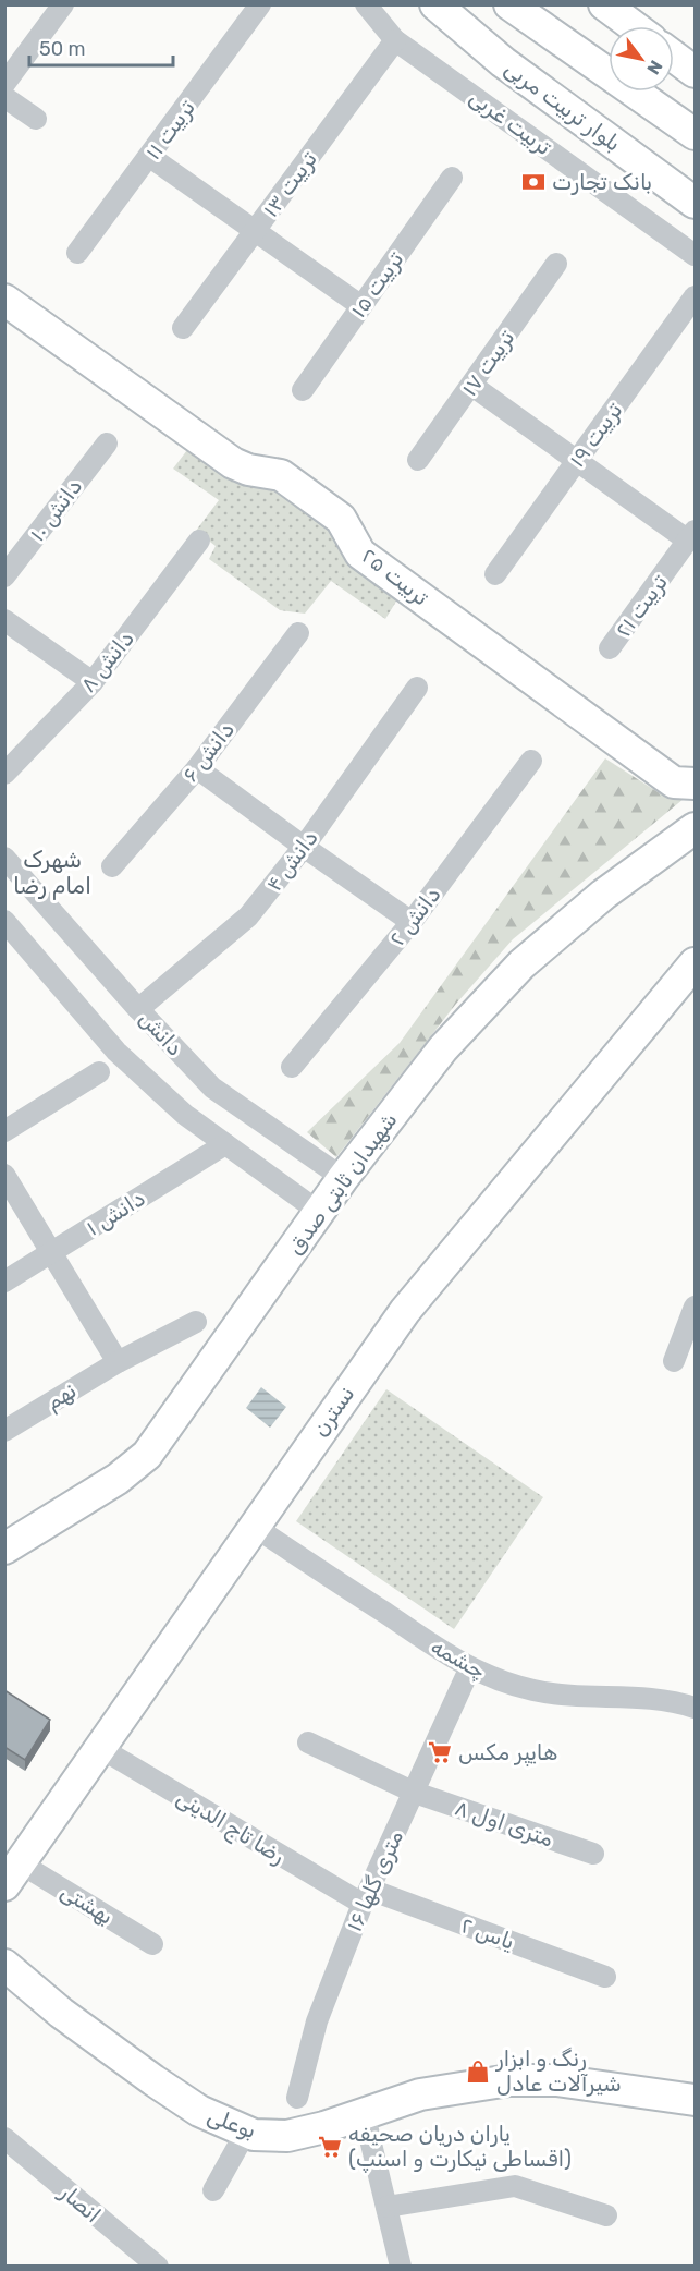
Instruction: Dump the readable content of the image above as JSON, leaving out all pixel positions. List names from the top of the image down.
{
  "streets": {
    "street": [
      "بلوار تربیت مربی",
      "تربیت غربی",
      "تربیت ۱۱",
      "تربیت ۱۳",
      "تربیت ۱۵",
      "تربیت ۱۷",
      "تربیت ۱۹",
      "دانش ۱۰",
      "تربیت ۲۵",
      "تربیت ۲۱",
      "دانش ۸",
      "دانش ۶",
      "دانش ۴",
      "دانش ۲",
      "دانش",
      "شهیدان ثابتی صدق",
      "دانش ۱",
      "نهم",
      "نسترن",
      "چشمه",
      "۸ متری اول",
      "رضا تاج الدینی",
      "۱۶ متری گلها",
      "بهشتی",
      "یاس ۲",
      "بوعلی",
      "انصار"
    ]
  },
  "crossings": [
    ["تربیت غربی", "تربیت ۱۳"],
    ["دانش ۴", "دانش"],
    ["دانش", "شهیدان ثابتی صدق"],
    ["دانش", "دانش ۱"],
    ["نسترن", "چشمه"],
    ["نسترن", "رضا تاج الدینی"],
    ["نسترن", "بهشتی"],
    ["چشمه", "۱۶ متری گلها"],
    ["۸ متری اول", "۱۶ متری گلها"],
    ["رضا تاج الدینی", "۱۶ متری گلها"],
    ["رضا تاج الدینی", "یاس ۲"],
    ["۱۶ متری گلها", "یاس ۲"]
  ],
  "districts": ["شهرک امام رضا"],
  "places": {
    "bank": ["بانک تجارت"],
    "supermarket": ["هایپر مکس", "یاران دریان صحیفه (اقساطی نیکارت و اسنپ)"],
    "shop": ["رنگ و ابزار شیرآلات عادل"]
  },
  "scale_bar": "50 m",
  "north": "bottom right"
}
